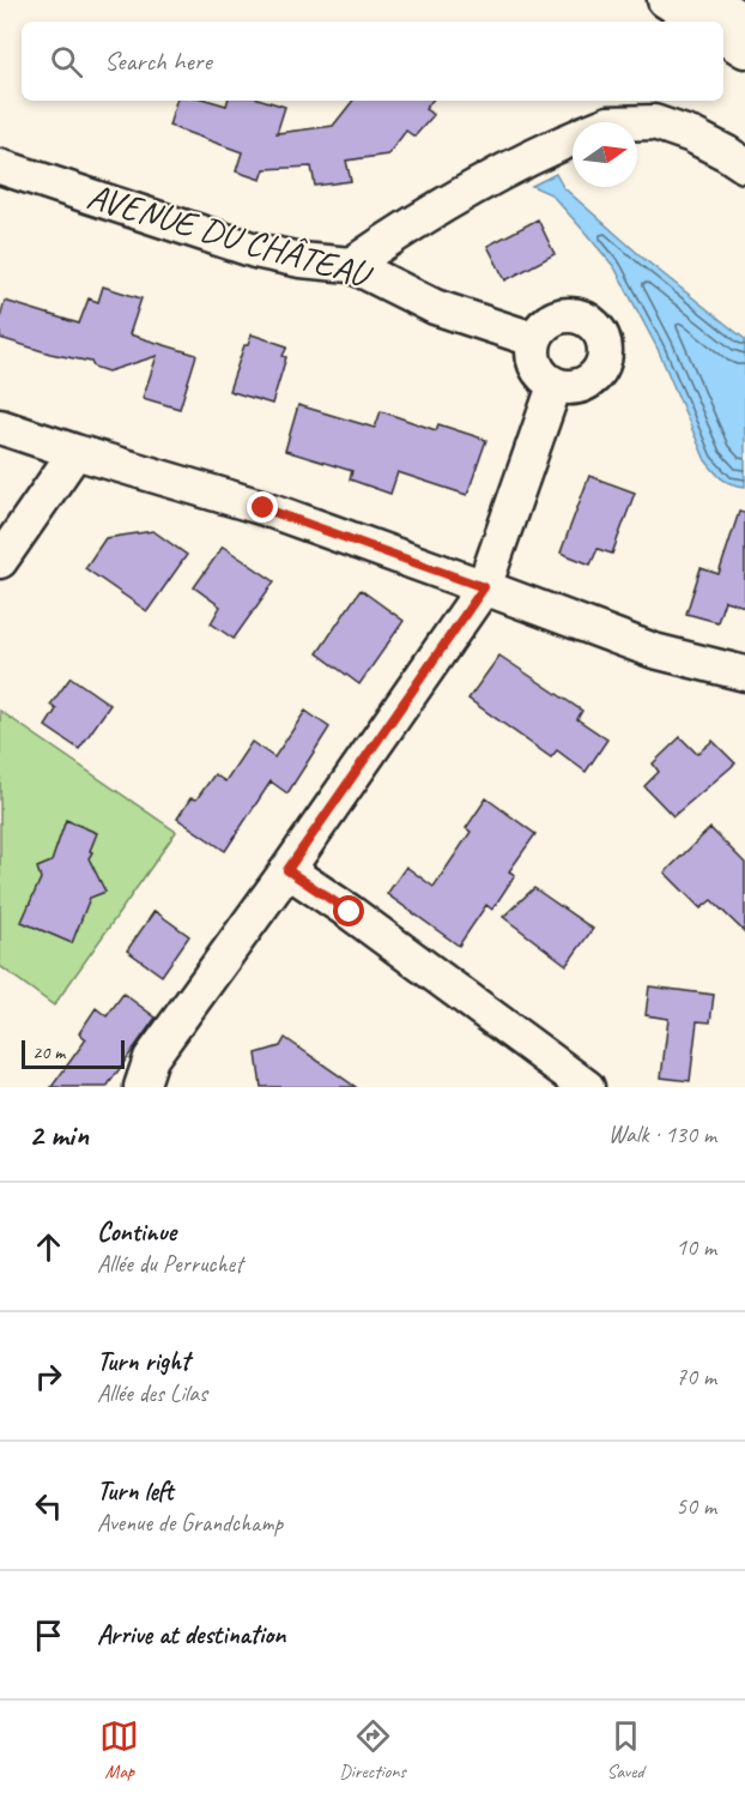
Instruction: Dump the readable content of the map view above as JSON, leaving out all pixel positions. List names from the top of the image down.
{
  "streets": {
    "street": ["AVENUE DU CHÂTEAU"]
  },
  "scale_bar": "20 m",
  "north": "right",
  "page": {
    "search": "Search here",
    "scale": "20 m",
    "heading": ["2 min", "Walk · 130 m"],
    "list": [
      ["Continue", "Allée du Perruchet", "10 m"],
      ["Turn right", "Allée des Lilas", "70 m"],
      ["Turn left", "Avenue de Grandchamp", "50 m"],
      "Arrive at destination"
    ],
    "nav": ["Map", "Directions", "Saved"]
  }
}
